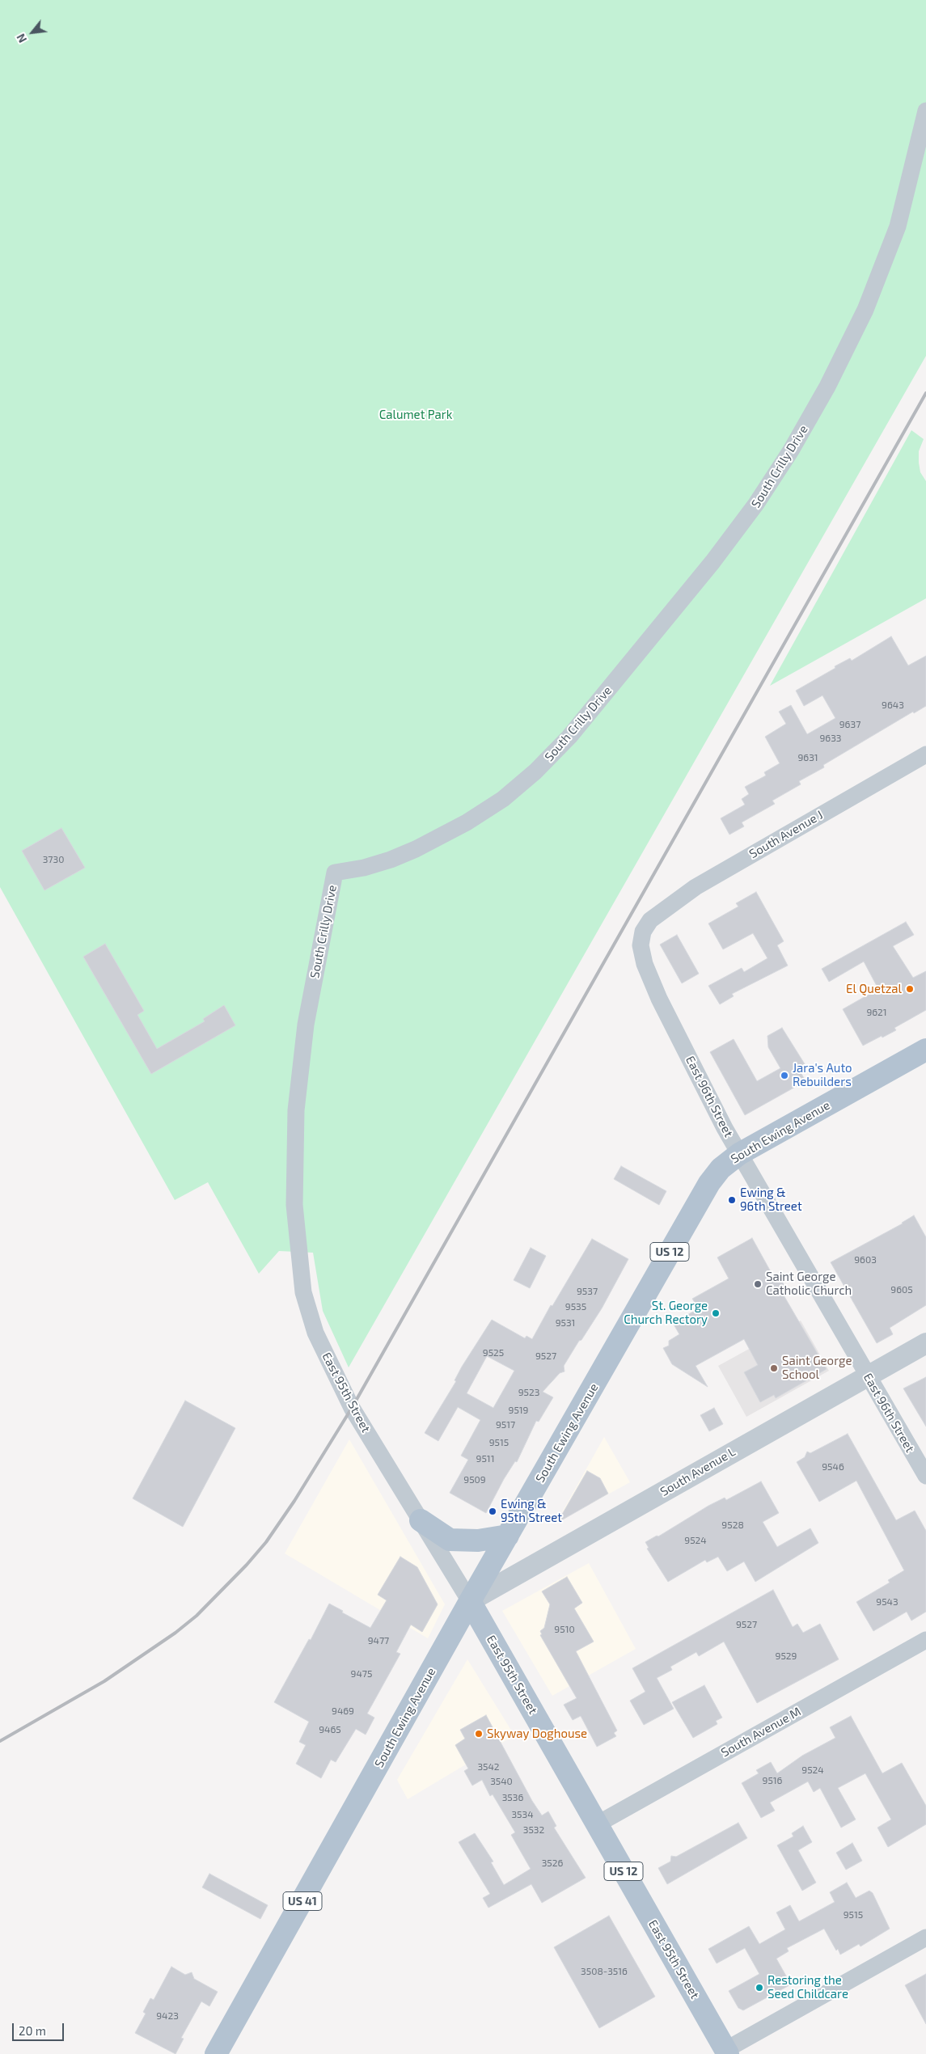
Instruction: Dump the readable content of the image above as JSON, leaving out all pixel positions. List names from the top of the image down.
{
  "streets": {
    "main road": [
      "South Ewing Avenue",
      "US 12",
      "East 95th Street",
      "US 41"
    ],
    "street": [
      "South Crilly Drive",
      "South Avenue J",
      "East 96th Street",
      "South Avenue L",
      "South Avenue M"
    ]
  },
  "crossings": [
    ["South Crilly Drive", "East 95th Street"],
    ["South Avenue J", "East 96th Street"],
    ["East 96th Street", "South Ewing Avenue"],
    ["East 96th Street", "South Avenue L"],
    ["South Ewing Avenue", "East 95th Street"],
    ["South Ewing Avenue", "South Avenue L"],
    ["East 95th Street", "South Avenue L"],
    ["East 95th Street", "South Avenue M"]
  ],
  "parks": ["Calumet Park"],
  "places": [
    "El Quetzal",
    "Jara's Auto Rebuilders",
    "Ewing & 96th Street",
    "Saint George Catholic Church",
    "St. George Church Rectory",
    "Saint George School",
    "Ewing & 95th Street",
    "Skyway Doghouse",
    "Restoring the Seed Childcare"
  ],
  "house_numbers": [
    "9643",
    "9637",
    "9633",
    "9631",
    "3730",
    "9621",
    "9603",
    "9605",
    "9537",
    "9535",
    "9531",
    "9525",
    "9527",
    "9523",
    "9519",
    "9517",
    "9515",
    "9511",
    "9546",
    "9509",
    "9528",
    "9524",
    "9543",
    "9527",
    "9510",
    "9477",
    "9529",
    "9475",
    "9469",
    "9465",
    "3542",
    "9524",
    "9516",
    "3540",
    "3536",
    "3534",
    "3532",
    "3526",
    "9515",
    "3508-3516",
    "9423"
  ],
  "scale_bar": "20 m",
  "north": "bottom left"
}
